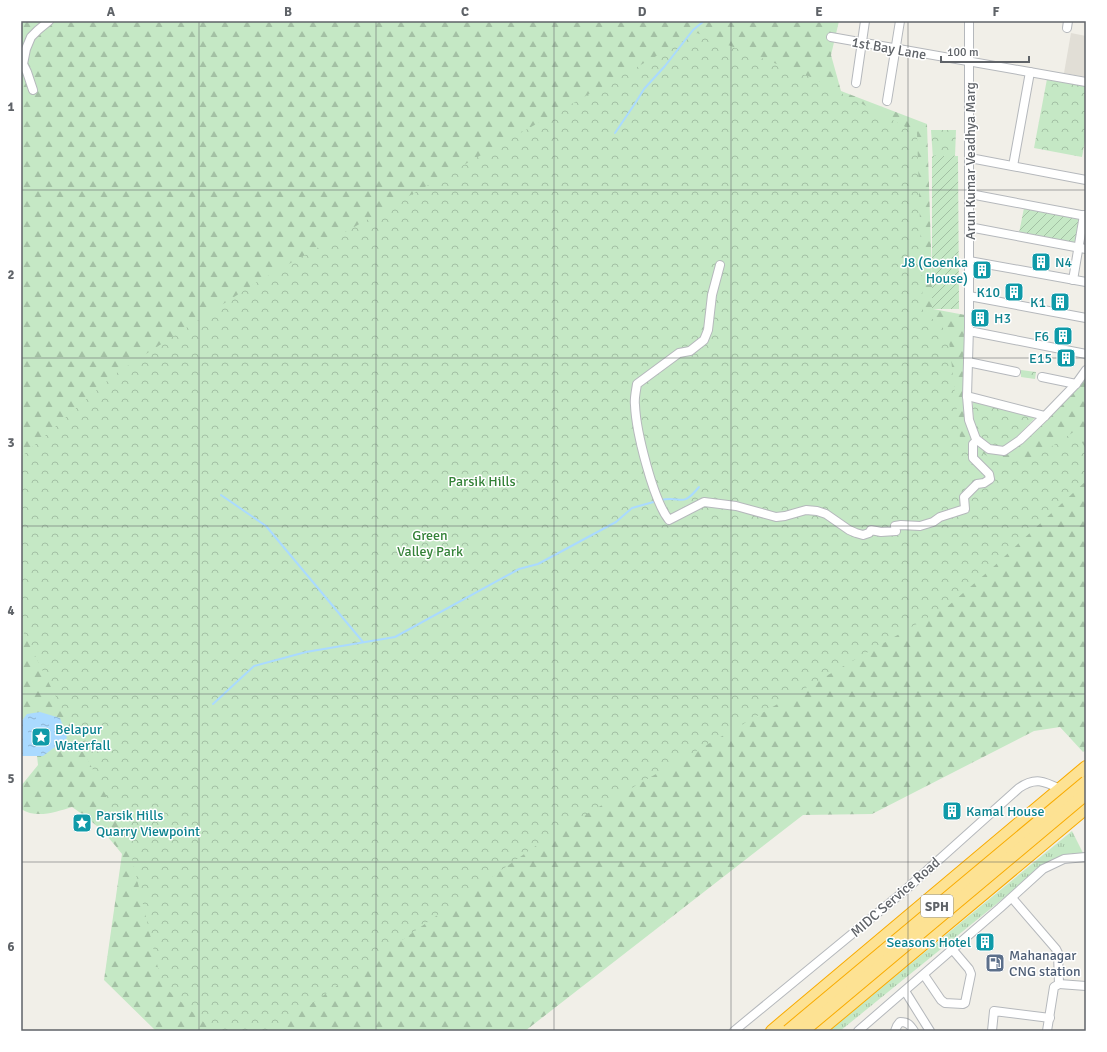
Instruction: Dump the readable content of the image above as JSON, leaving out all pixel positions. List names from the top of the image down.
{
  "streets": {
    "highway": ["SPH"],
    "street": ["1st Bay Lane", "Arun Kumar Veadhya Marg", "MIDC Service Road"]
  },
  "crossings": [
    ["1st Bay Lane", "Arun Kumar Veadhya Marg"]
  ],
  "parks": ["Parsik Hills", "Green Valley Park"],
  "places": {
    "building": [
      "N4",
      "J8 (Goenka House)",
      "K10",
      "K1",
      "H3",
      "F6",
      "E15",
      "Kamal House",
      "Seasons Hotel"
    ],
    "place": ["Belapur Waterfall", "Parsik Hills Quarry Viewpoint"],
    "fuel station": ["Mahanagar CNG station"]
  },
  "scale_bar": "100 m",
  "grid": {
    "columns": [
      "A",
      "B",
      "C",
      "D",
      "E",
      "F"
    ],
    "rows": [
      "1",
      "2",
      "3",
      "4",
      "5",
      "6"
    ]
  }
}
